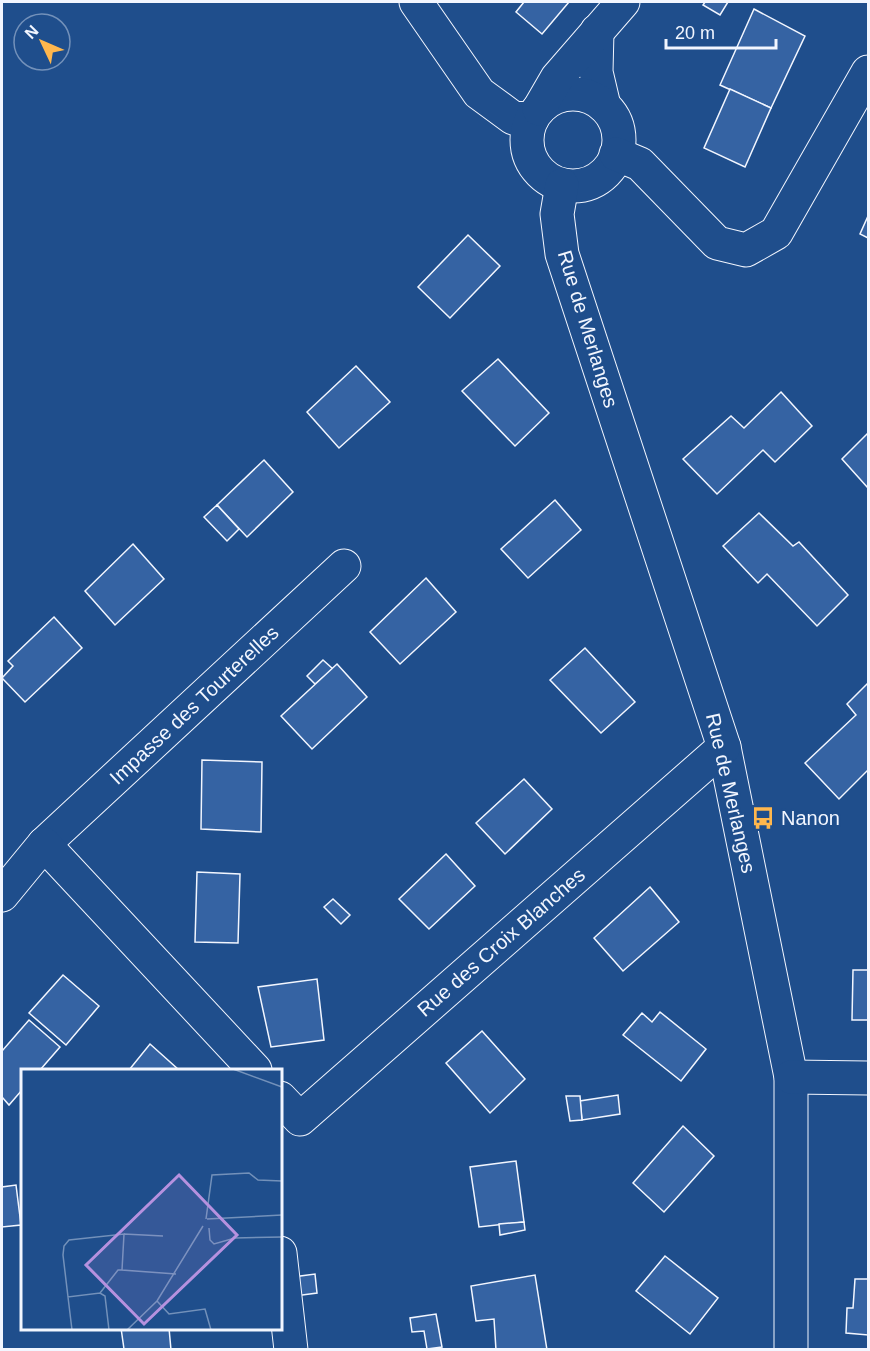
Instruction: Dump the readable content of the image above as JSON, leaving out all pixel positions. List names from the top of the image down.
{
  "streets": {
    "street": ["Rue de Merlanges", "Impasse des Tourterelles", "Rue des Croix Blanches"]
  },
  "crossings": [
    ["Rue de Merlanges", "Rue des Croix Blanches"]
  ],
  "places": {
    "bus stop": ["Nanon"]
  },
  "scale_bar": "20 m",
  "north": "top left"
}
